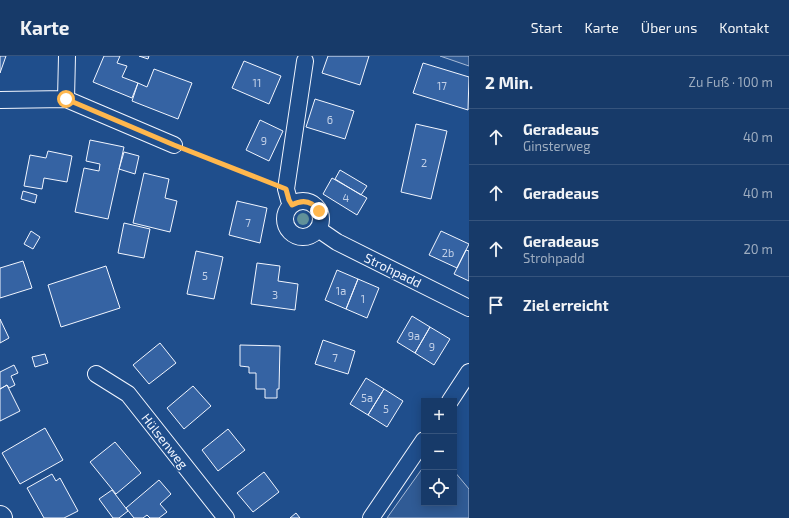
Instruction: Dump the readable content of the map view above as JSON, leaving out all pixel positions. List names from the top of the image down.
{
  "streets": {
    "street": ["Strohpadd", "Hülsenweg"]
  },
  "house_numbers": [
    "11",
    "17",
    "6",
    "9",
    "2",
    "4",
    "7",
    "2b",
    "5",
    "1a",
    "3",
    "1",
    "9a",
    "9",
    "7",
    "5a",
    "5"
  ],
  "page": {
    "header": "Karte",
    "nav": [
      "Start",
      "Karte",
      "Über uns",
      "Kontakt"
    ],
    "heading": ["2 Min.", "Zu Fuß · 100 m"],
    "list": [
      ["Geradeaus", "Ginsterweg", "40 m"],
      ["Geradeaus", "40 m"],
      ["Geradeaus", "Strohpadd", "20 m"],
      "Ziel erreicht"
    ],
    "map_buttons": ["+", "−"]
  }
}
